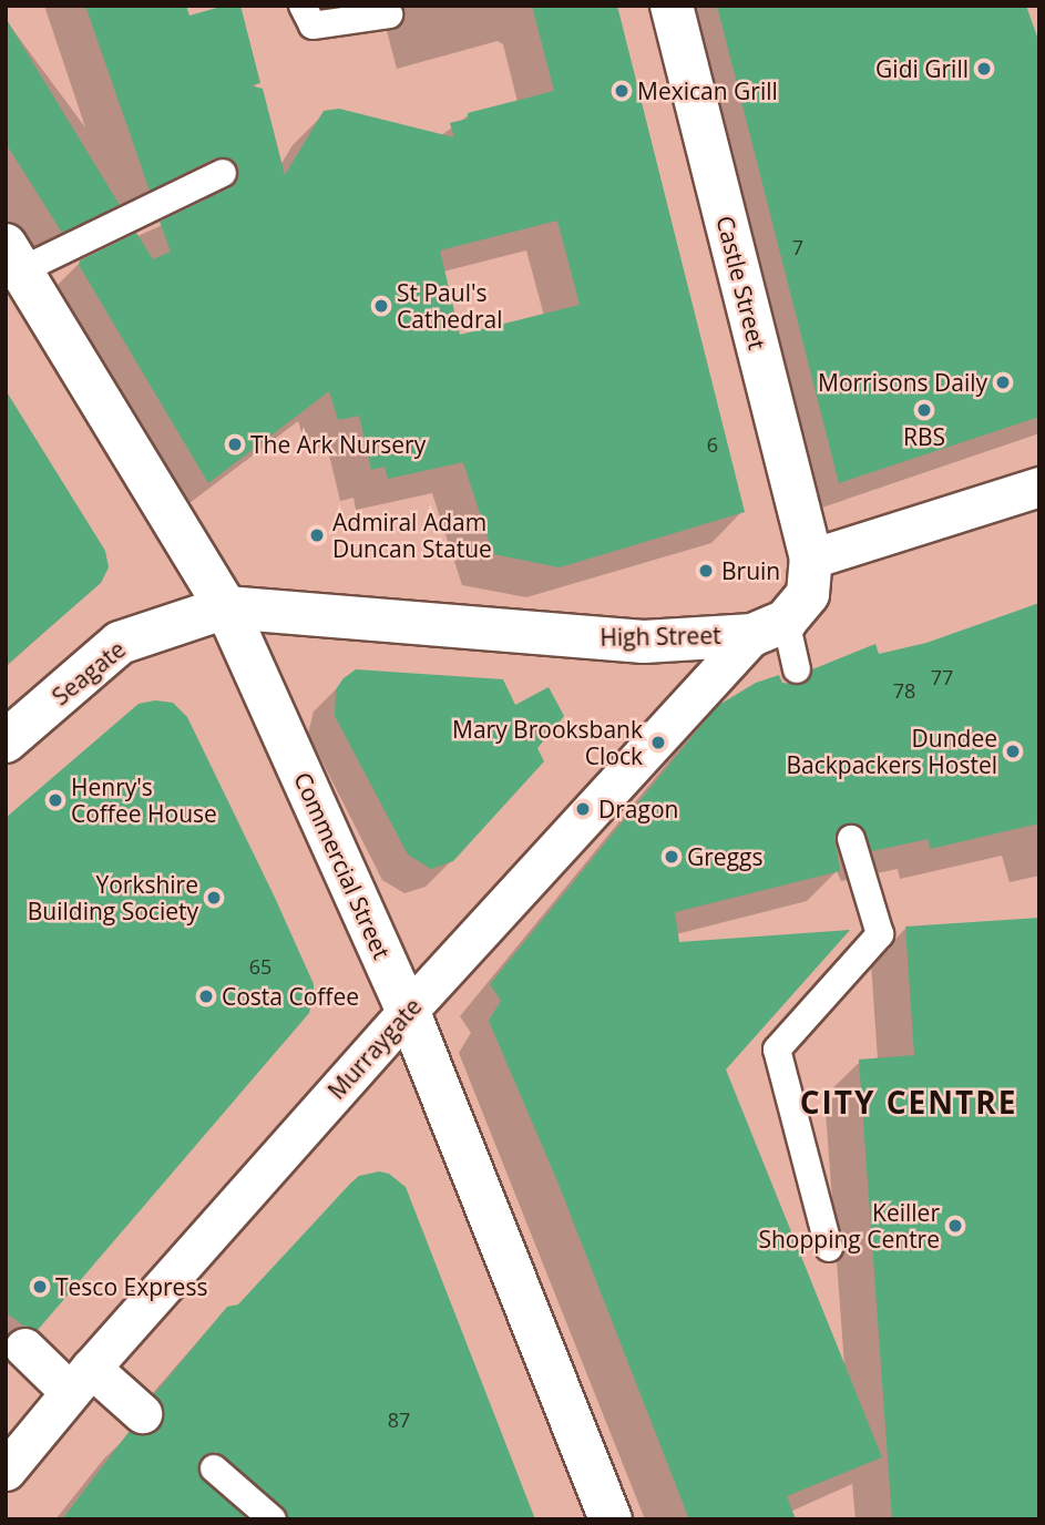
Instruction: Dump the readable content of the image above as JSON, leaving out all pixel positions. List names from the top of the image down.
{
  "streets": {
    "street": [
      "Castle Street",
      "High Street",
      "Seagate",
      "Commercial Street",
      "Murraygate"
    ]
  },
  "crossings": [
    ["High Street", "Seagate"],
    ["High Street", "Commercial Street"],
    ["High Street", "Murraygate"],
    ["Seagate", "Commercial Street"],
    ["Commercial Street", "Murraygate"]
  ],
  "districts": ["CITY CENTRE"],
  "places": [
    "Gidi Grill",
    "Mexican Grill",
    "St Paul's Cathedral",
    "Morrisons Daily",
    "RBS",
    "The Ark Nursery",
    "Admiral Adam Duncan Statue",
    "Bruin",
    "Mary Brooksbank Clock",
    "Dundee Backpackers Hostel",
    "Henry's Coffee House",
    "Dragon",
    "Greggs",
    "Yorkshire Building Society",
    "Costa Coffee",
    "Keiller Shopping Centre",
    "Tesco Express"
  ],
  "house_numbers": [
    "7",
    "6",
    "77",
    "78",
    "65",
    "87"
  ]
}
